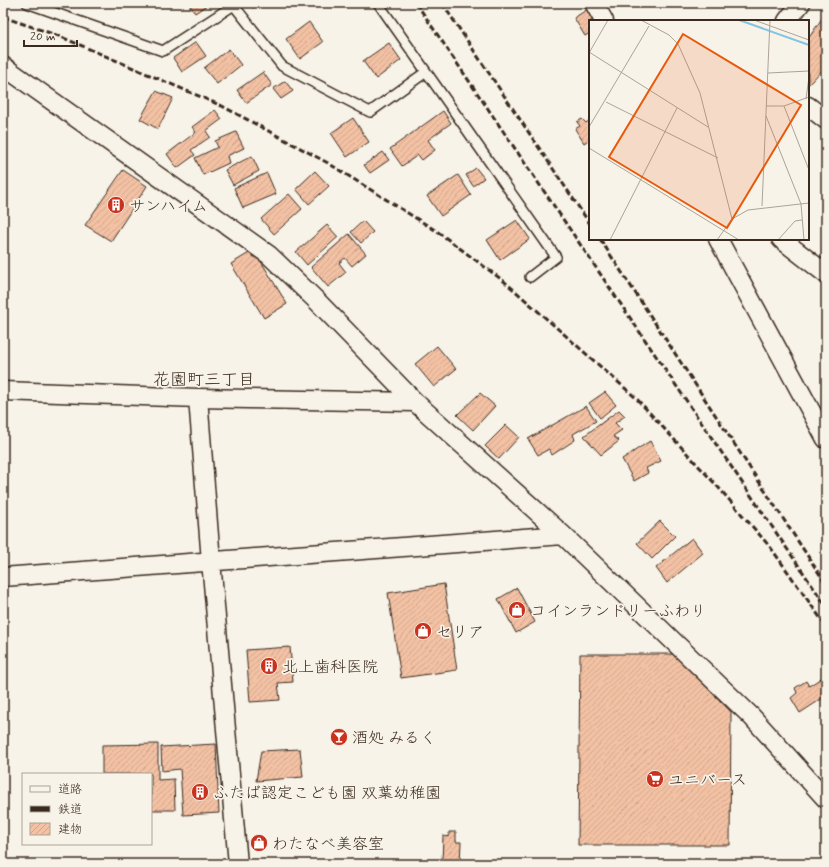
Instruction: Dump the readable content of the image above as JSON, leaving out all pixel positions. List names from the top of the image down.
{
  "districts": ["花園町三丁目"],
  "places": {
    "building": ["サンハイム", "北上歯科医院", "ふたば認定こども園 双葉幼稚園"],
    "shop": ["コインランドリーふわり", "セリア", "わたなべ美容室"],
    "bar": ["酒処 みるく"],
    "supermarket": ["ユニバース"]
  },
  "legend": ["道路", "鉄道", "建物"],
  "scale_bar": "20 m"
}
